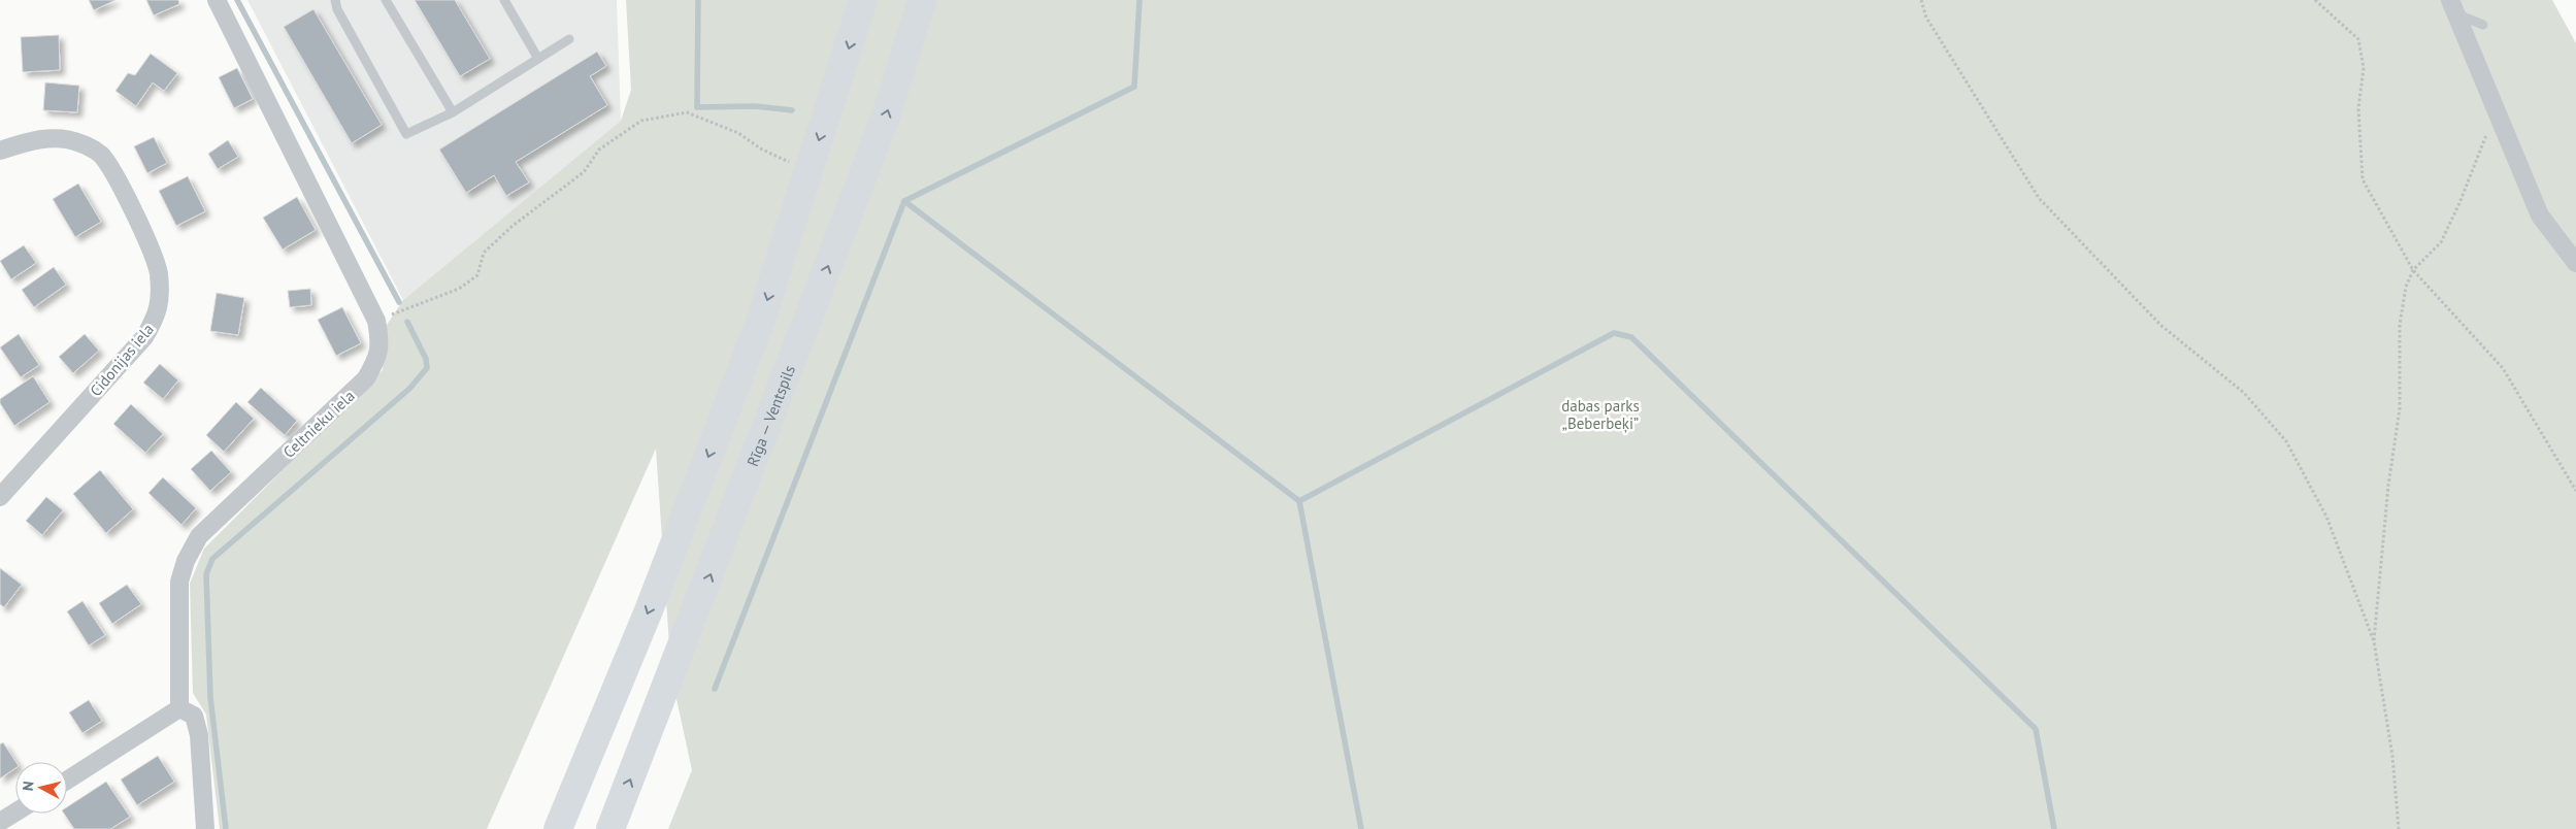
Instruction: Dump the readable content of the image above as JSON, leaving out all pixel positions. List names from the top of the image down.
{
  "streets": {
    "highway": ["Rīga — Ventspils"],
    "street": ["Cidonijas iela", "Celtnieku iela"]
  },
  "parks": ["dabas parks „Beberbeķi”"],
  "north": "left"
}
